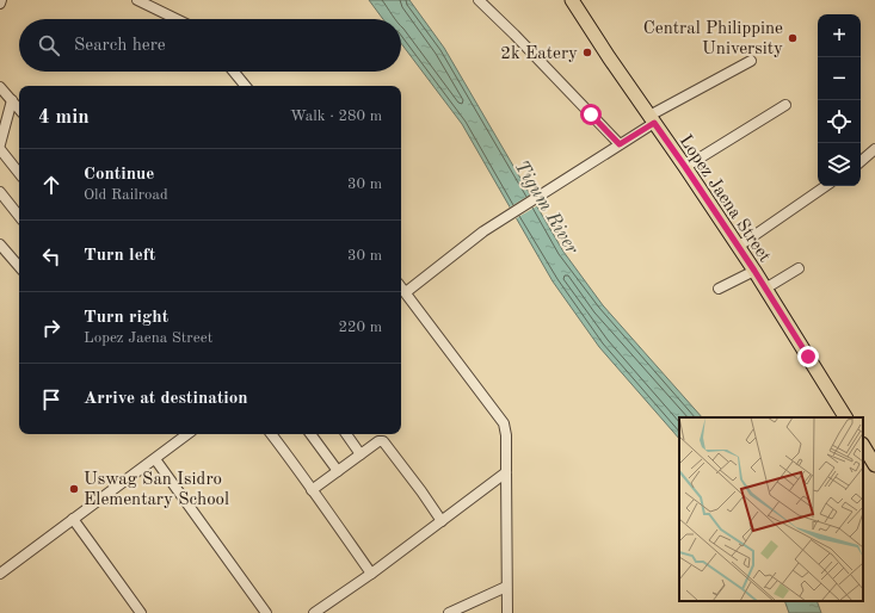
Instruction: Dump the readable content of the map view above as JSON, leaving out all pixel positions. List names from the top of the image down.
{
  "streets": {
    "main road": ["Lopez Jaena Street"]
  },
  "water": ["Tigum River"],
  "places": ["Central Philippine University", "2k Eatery", "Uswag San Isidro Elementary School"],
  "page": {
    "map_buttons": ["+", "−"],
    "search": "Search here",
    "heading": ["4 min", "Walk · 280 m"],
    "list": [
      ["Continue", "Old Railroad", "30 m"],
      ["Turn left", "30 m"],
      ["Turn right", "Lopez Jaena Street", "220 m"],
      "Arrive at destination"
    ]
  }
}
